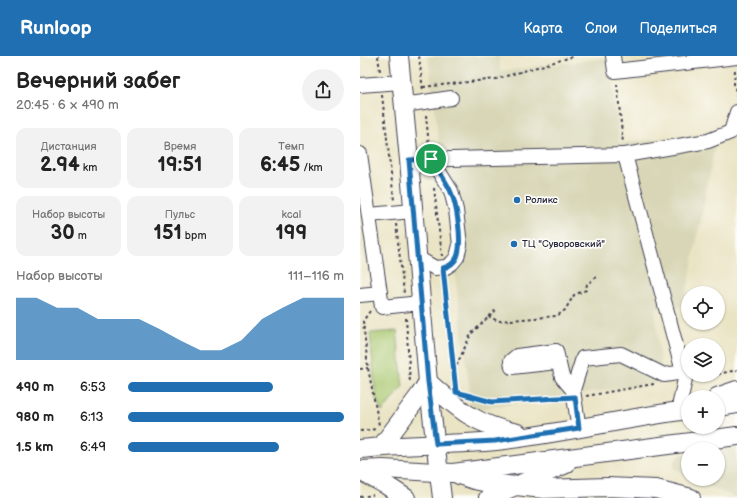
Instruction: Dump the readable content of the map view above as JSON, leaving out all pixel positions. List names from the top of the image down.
{
  "places": ["Роликс", "ТЦ \"Суворовский\""],
  "page": {
    "header": "Runloop",
    "nav": ["Карта", "Слои", "Поделиться"],
    "heading": ["Вечерний забег", "20:45 · 6 × 490 m"],
    "stats": [
      ["Дистанция", "2.94 km"],
      ["Время", "19:51"],
      ["Темп", "6:45 /km"],
      ["Набор высоты", "30 m"],
      ["Пульс", "151 bpm"],
      ["kcal", "199"]
    ],
    "chart": ["Набор высоты", "111–116 m"],
    "map_buttons": ["+", "−"],
    "list": [
      {
        "name": "490 m",
        "note": "6:53"
      },
      {
        "name": "980 m",
        "note": "6:13"
      },
      {
        "name": "1.5 km",
        "note": "6:49"
      }
    ]
  }
}
